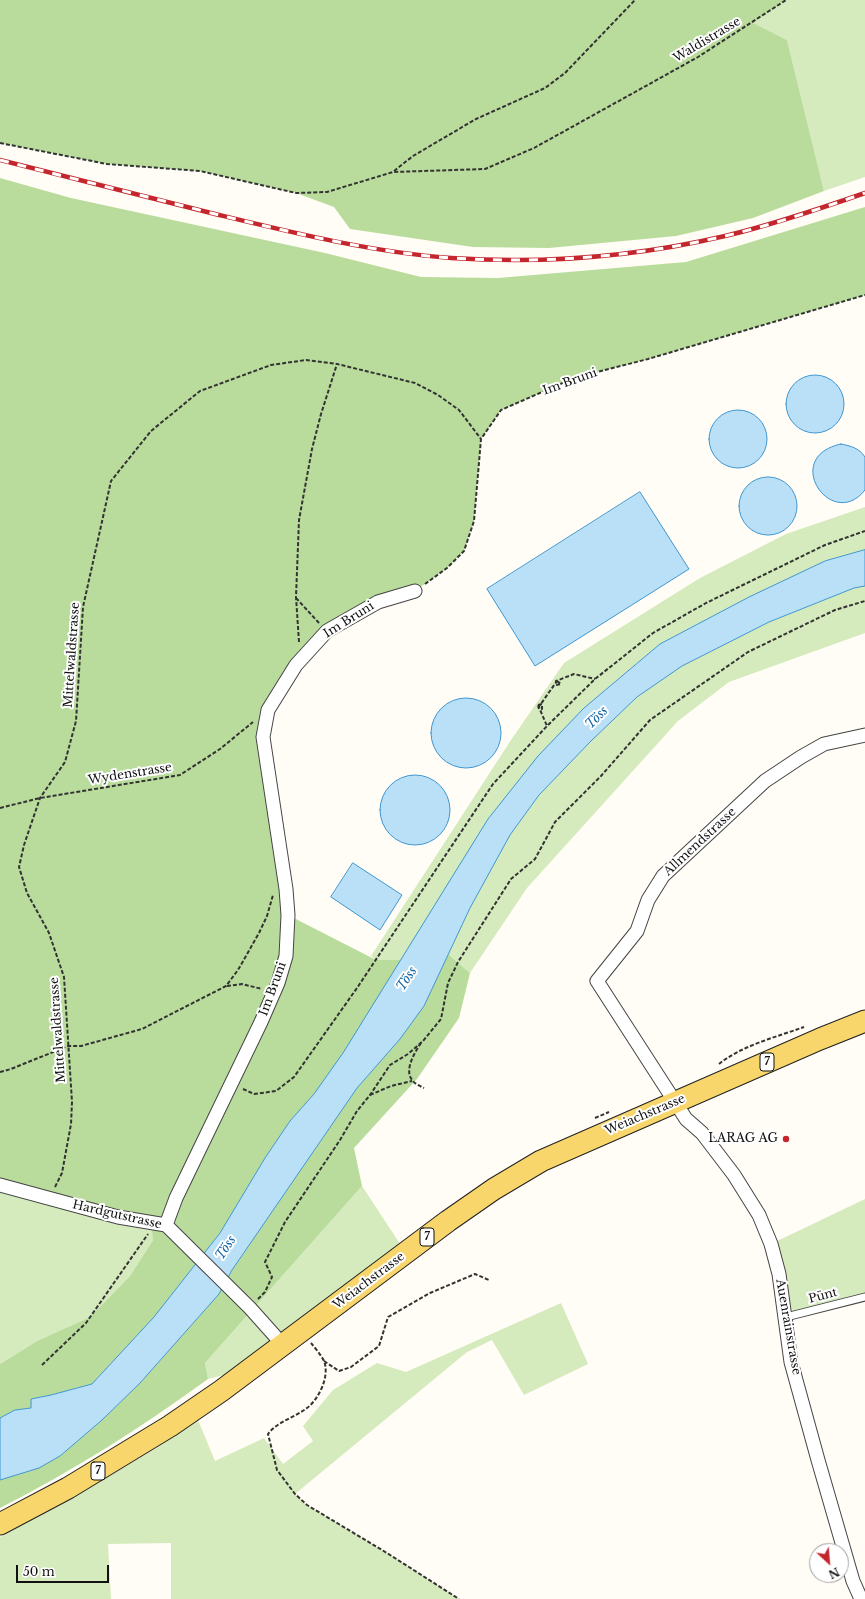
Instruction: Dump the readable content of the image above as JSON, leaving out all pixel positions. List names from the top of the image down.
{
  "streets": {
    "main road": ["7", "Weiachstrasse"],
    "street": [
      "Im Bruni",
      "Allmendstrasse",
      "Hardgutstrasse",
      "Auenrainstrasse"
    ],
    "lane": ["Pünt"],
    "path": ["Waldistrasse", "Mittelwaldstrasse", "Wydenstrasse"]
  },
  "crossings": [
    ["Im Bruni", "Mittelwaldstrasse"],
    ["Im Bruni", "Wydenstrasse"],
    ["Im Bruni", "Hardgutstrasse"],
    ["Mittelwaldstrasse", "Wydenstrasse"],
    ["Mittelwaldstrasse", "Hardgutstrasse"],
    ["Allmendstrasse", "Weiachstrasse"],
    ["Allmendstrasse", "Auenrainstrasse"],
    ["Weiachstrasse", "Hardgutstrasse"],
    ["Weiachstrasse", "Auenrainstrasse"],
    ["Pünt", "Auenrainstrasse"]
  ],
  "water": ["Töss"],
  "places": ["LARAG AG"],
  "scale_bar": "50 m",
  "north": "bottom right"
}
